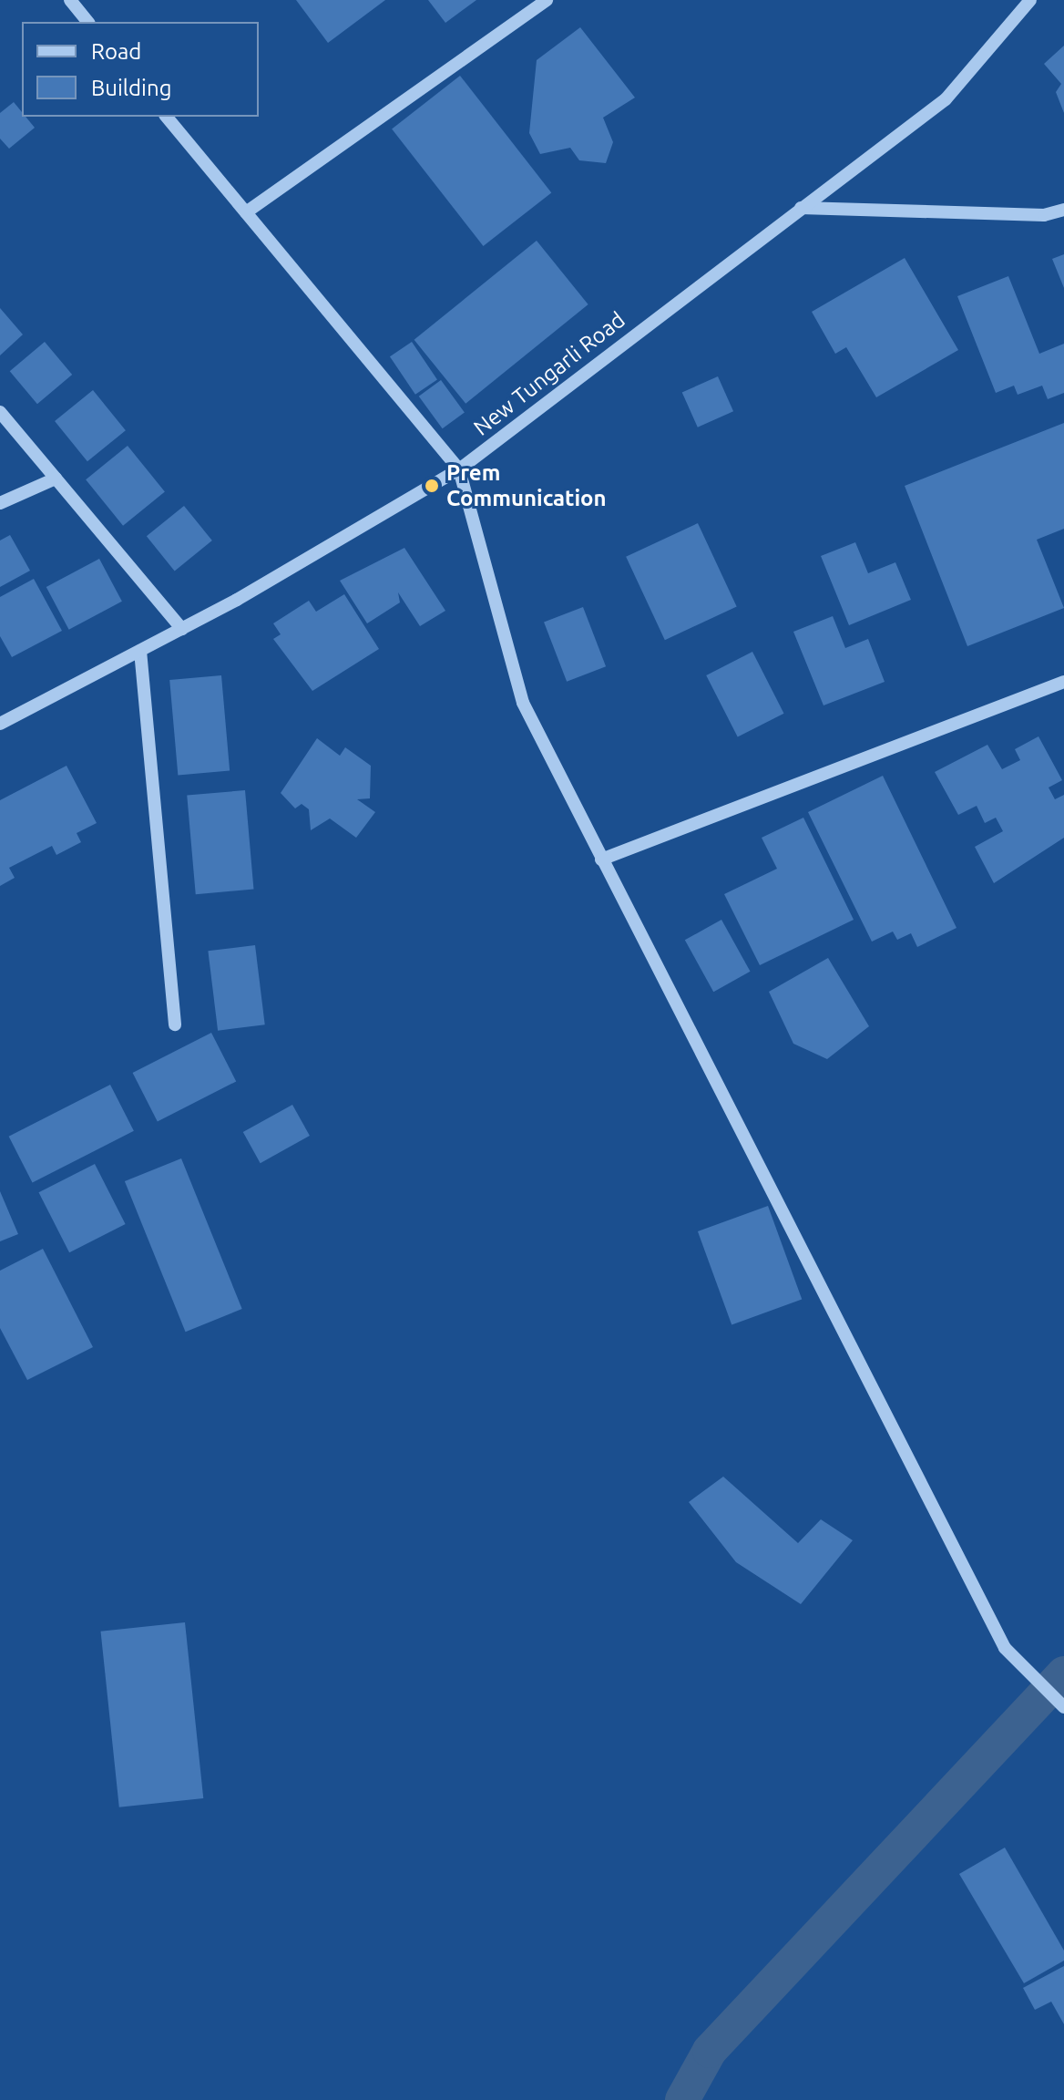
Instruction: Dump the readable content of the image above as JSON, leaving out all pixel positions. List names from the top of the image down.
{
  "streets": {
    "street": ["New Tungarli Road"]
  },
  "places": ["Prem Communication"],
  "legend": ["Road", "Building"]
}
